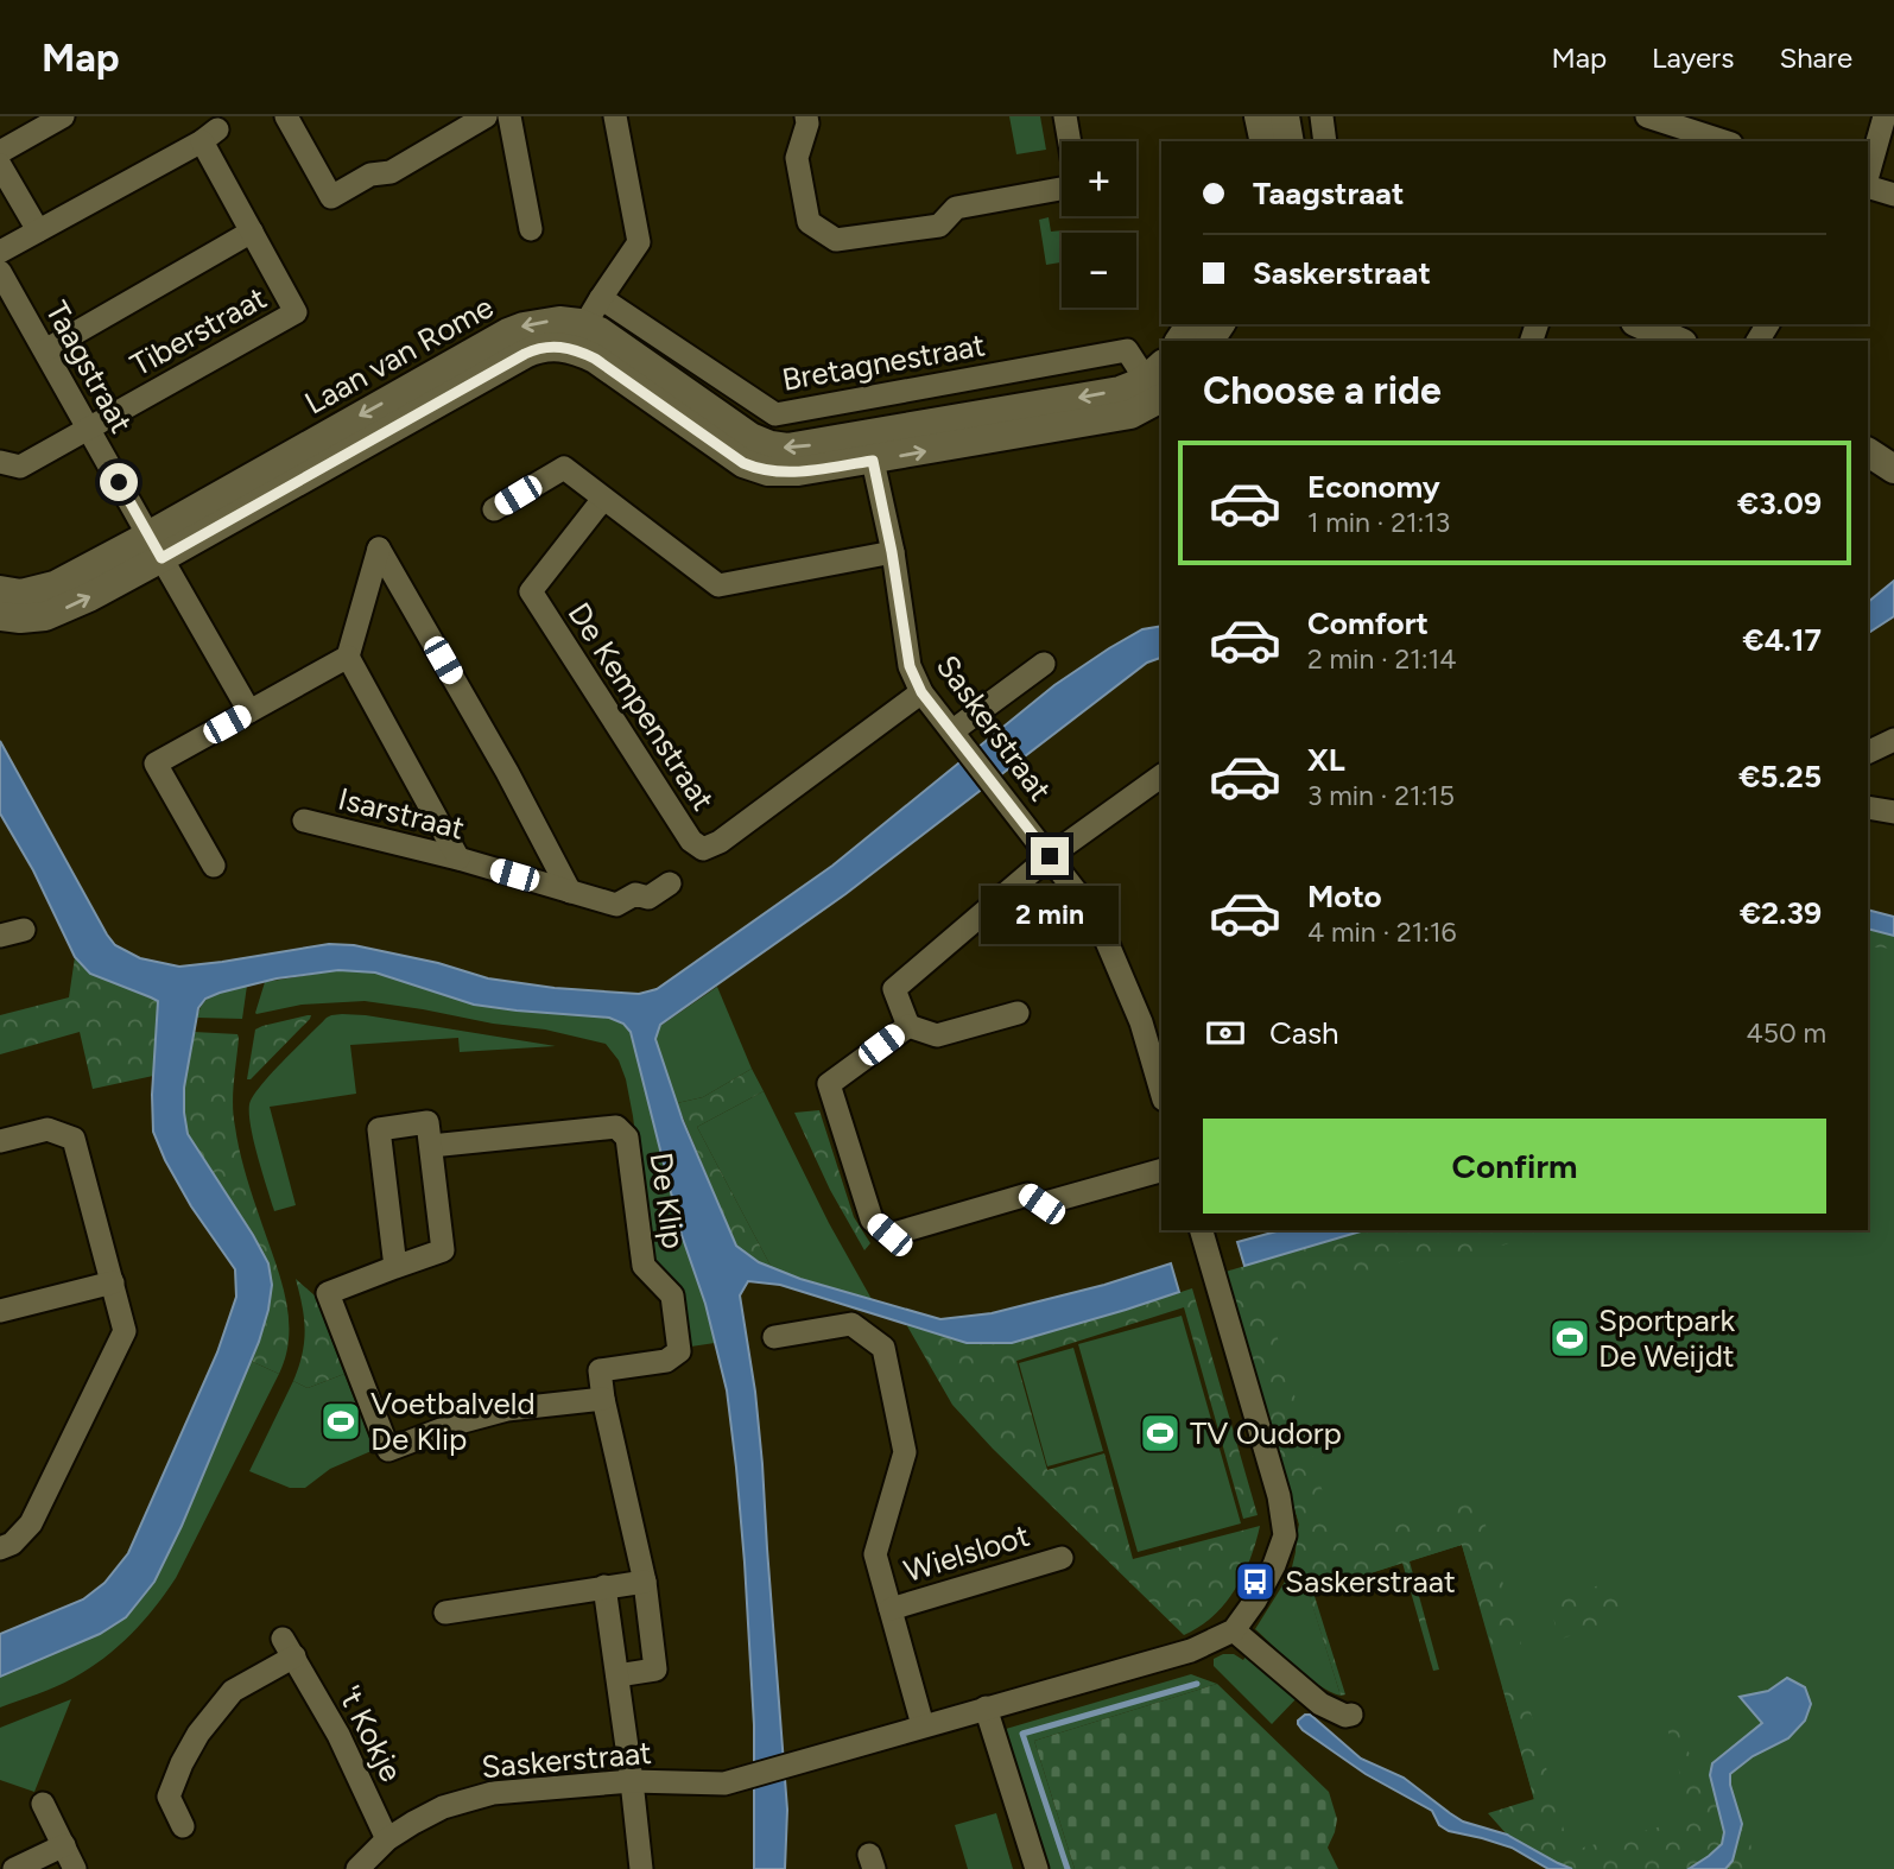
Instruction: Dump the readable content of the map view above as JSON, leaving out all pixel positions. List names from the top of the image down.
{
  "streets": {
    "street": [
      "Tiberstraat",
      "Laan van Rome",
      "Bretagnestraat",
      "Taagstraat",
      "De Kempenstraat",
      "Saskerstraat",
      "Isarstraat",
      "De Klip",
      "Wielsloot",
      "'t Kokje"
    ]
  },
  "crossings": [
    ["Tiberstraat", "Taagstraat"],
    ["Laan van Rome", "Taagstraat"],
    ["De Kempenstraat", "Saskerstraat"],
    ["Saskerstraat", "Wielsloot"],
    ["Saskerstraat", "'t Kokje"]
  ],
  "places": {
    "sports": ["Sportpark De Weijdt", "Voetbalveld De Klip", "TV Oudorp"],
    "bus stop": ["Saskerstraat"]
  },
  "page": {
    "header": "Map",
    "nav": ["Map", "Layers", "Share"],
    "map_buttons": ["+", "−"],
    "banner": ["Taagstraat", "Saskerstraat"],
    "heading": "Choose a ride",
    "list": [
      {
        "name": "Economy",
        "note": "1 min · 21:13",
        "value": "€3.09"
      },
      {
        "name": "Comfort",
        "note": "2 min · 21:14",
        "value": "€4.17"
      },
      {
        "name": "XL",
        "note": "3 min · 21:15",
        "value": "€5.25"
      },
      {
        "name": "Moto",
        "note": "4 min · 21:16",
        "value": "€2.39"
      }
    ],
    "bubble": "2 min",
    "pay": ["Cash", "450 m"],
    "buttons": "Confirm"
  }
}
